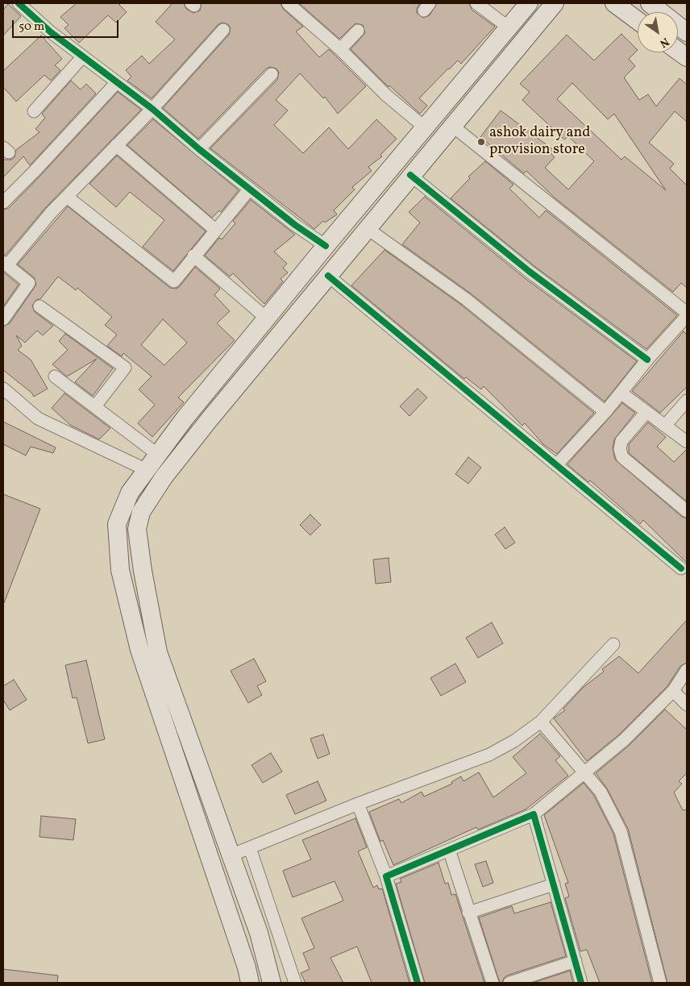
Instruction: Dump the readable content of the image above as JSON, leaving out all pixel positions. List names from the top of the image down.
{
  "places": ["ashok dairy and provision store"],
  "scale_bar": "50 m",
  "north": "bottom right"
}
